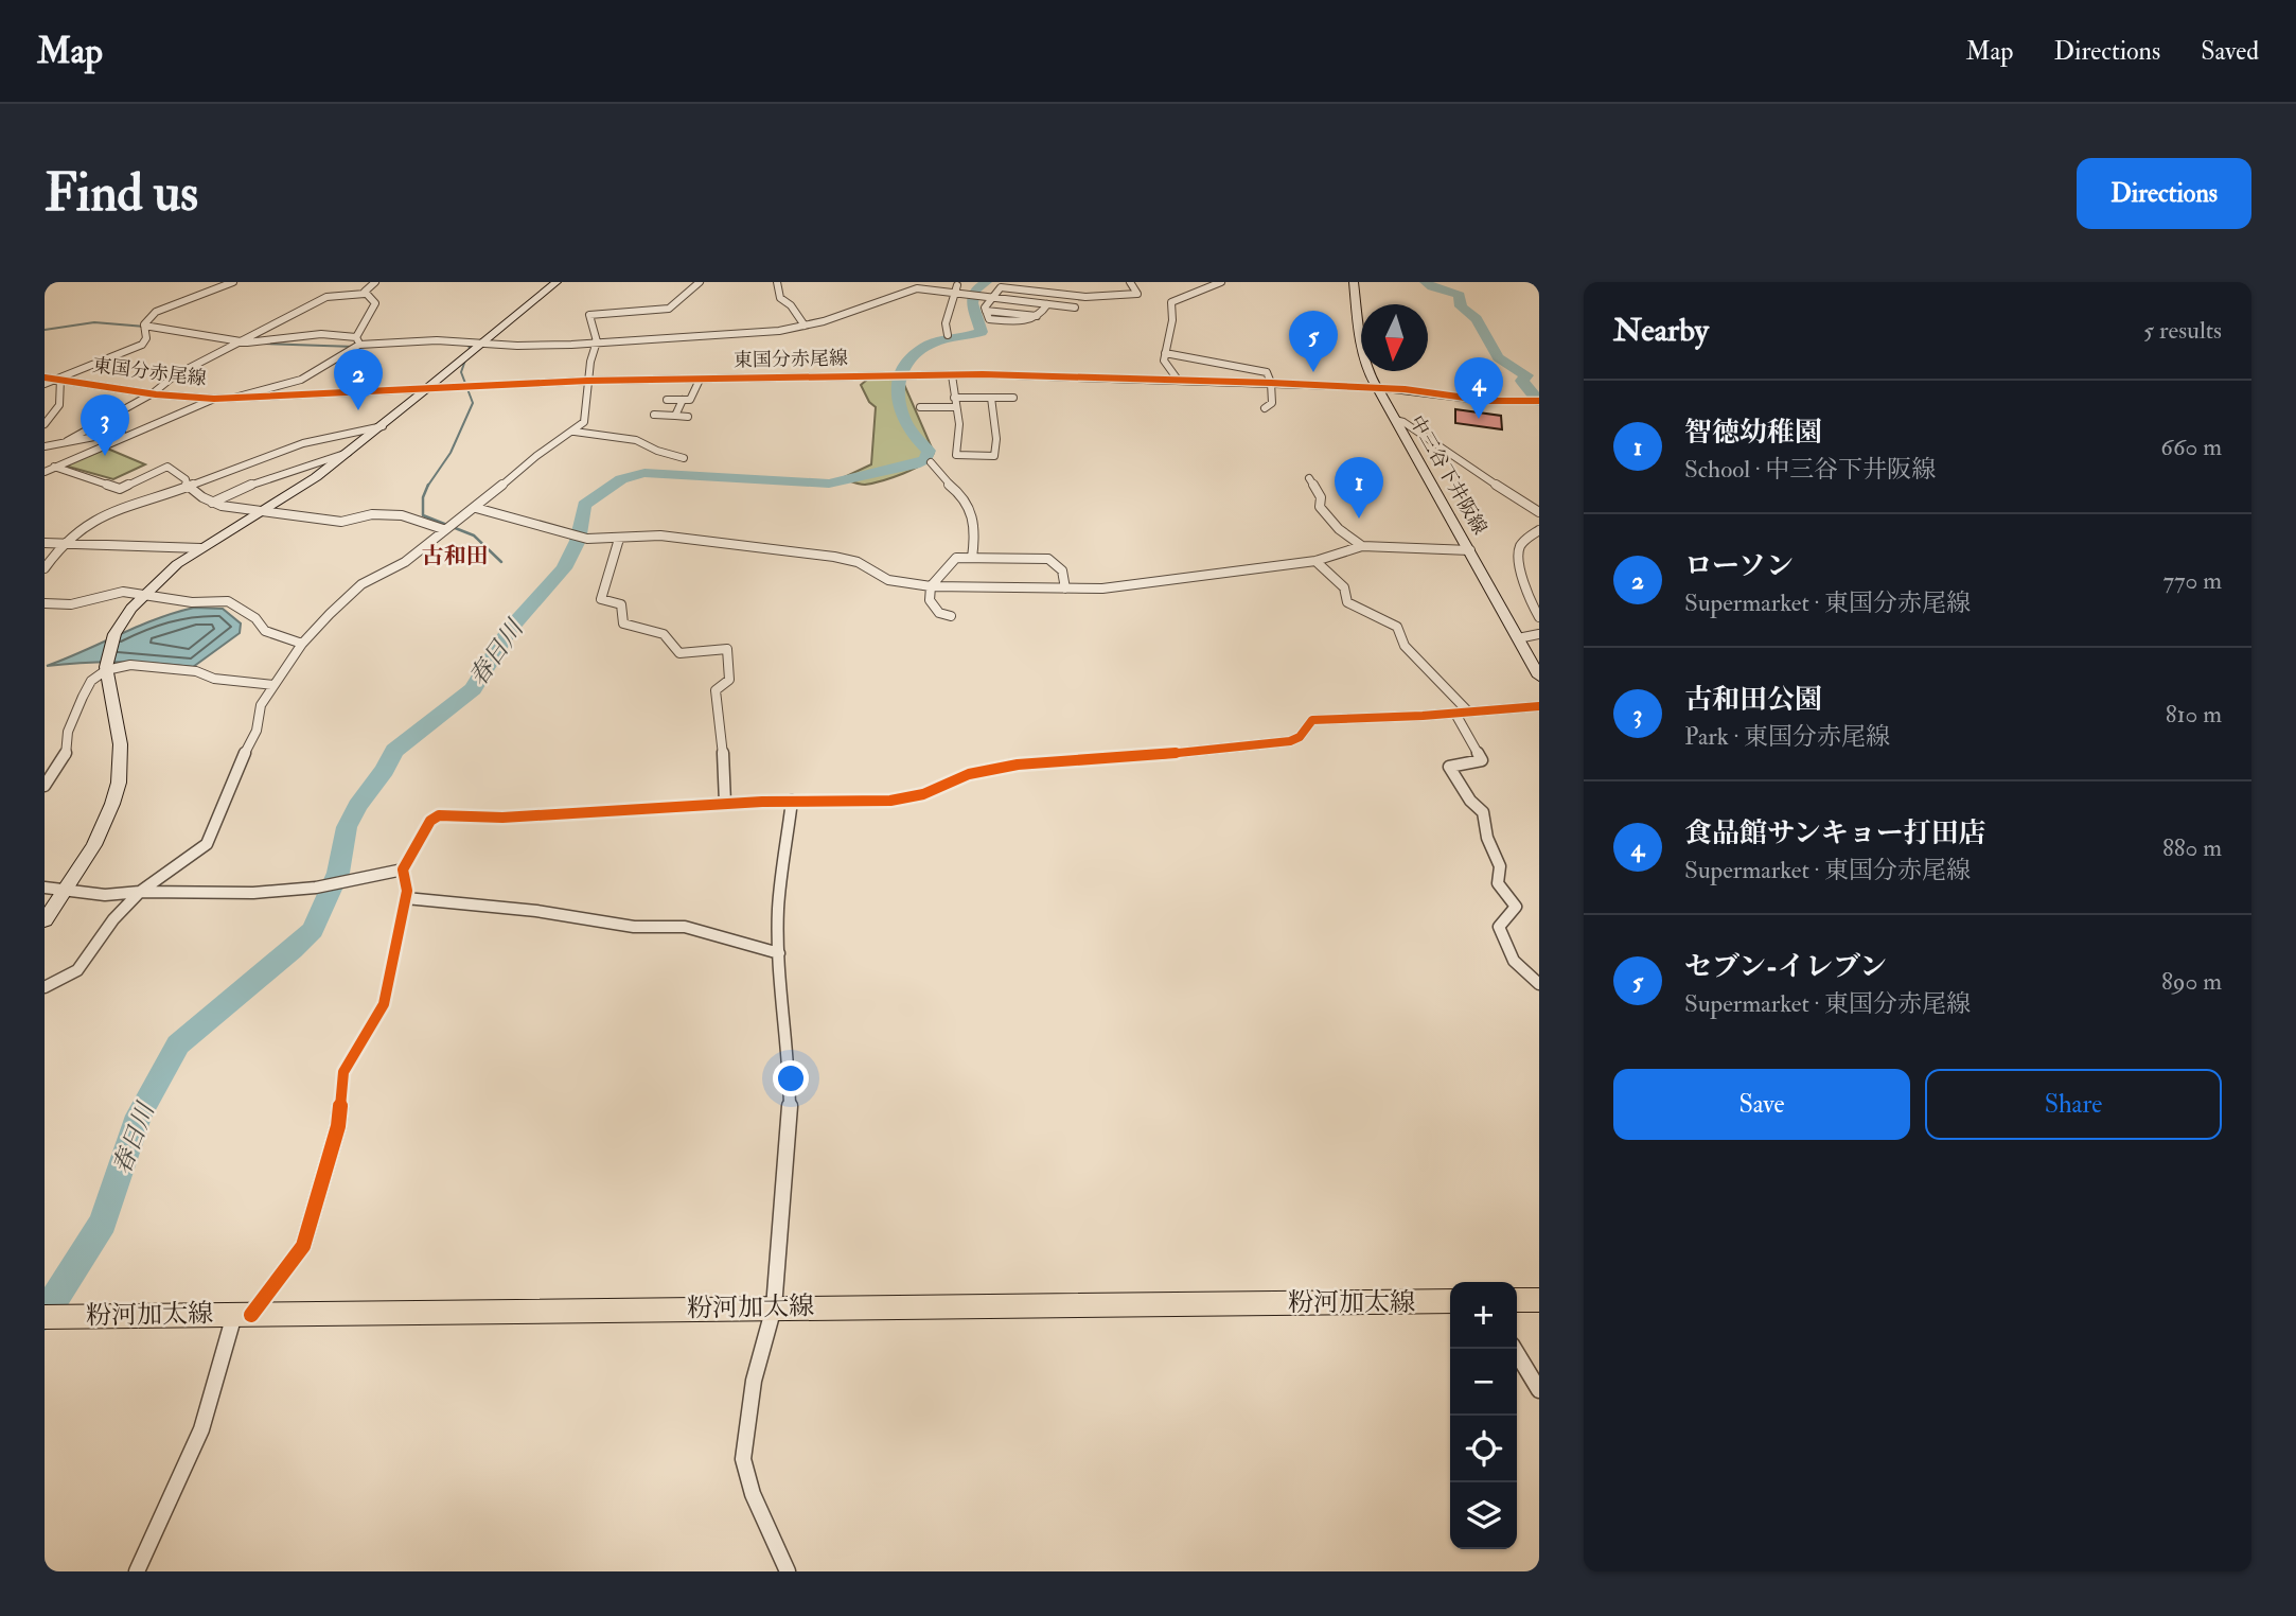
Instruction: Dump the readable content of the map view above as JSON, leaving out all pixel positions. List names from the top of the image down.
{
  "streets": {
    "main road": ["粉河加太線"],
    "street": ["東国分赤尾線", "中三谷下井阪線"]
  },
  "crossings": [
    ["東国分赤尾線", "中三谷下井阪線"]
  ],
  "districts": ["古和田"],
  "water": ["春日川"],
  "north": "bottom",
  "page": {
    "header": "Map",
    "nav": ["Map", "Directions", "Saved"],
    "buttons": [
      "Directions",
      ["Save", "Share"]
    ],
    "title": "Find us",
    "heading": ["Nearby", "5 results"],
    "pins": [
      "5",
      "2",
      "4",
      "3",
      "1"
    ],
    "list": [
      {
        "mark": "1",
        "name": "智徳幼稚園",
        "note": "School · 中三谷下井阪線",
        "value": "660 m"
      },
      {
        "mark": "2",
        "name": "ローソン",
        "note": "Supermarket · 東国分赤尾線",
        "value": "770 m"
      },
      {
        "mark": "3",
        "name": "古和田公園",
        "note": "Park · 東国分赤尾線",
        "value": "810 m"
      },
      {
        "mark": "4",
        "name": "食品館サンキョー打田店",
        "note": "Supermarket · 東国分赤尾線",
        "value": "880 m"
      },
      {
        "mark": "5",
        "name": "セブン-イレブン",
        "note": "Supermarket · 東国分赤尾線",
        "value": "890 m"
      }
    ],
    "map_buttons": ["+", "−"]
  }
}
